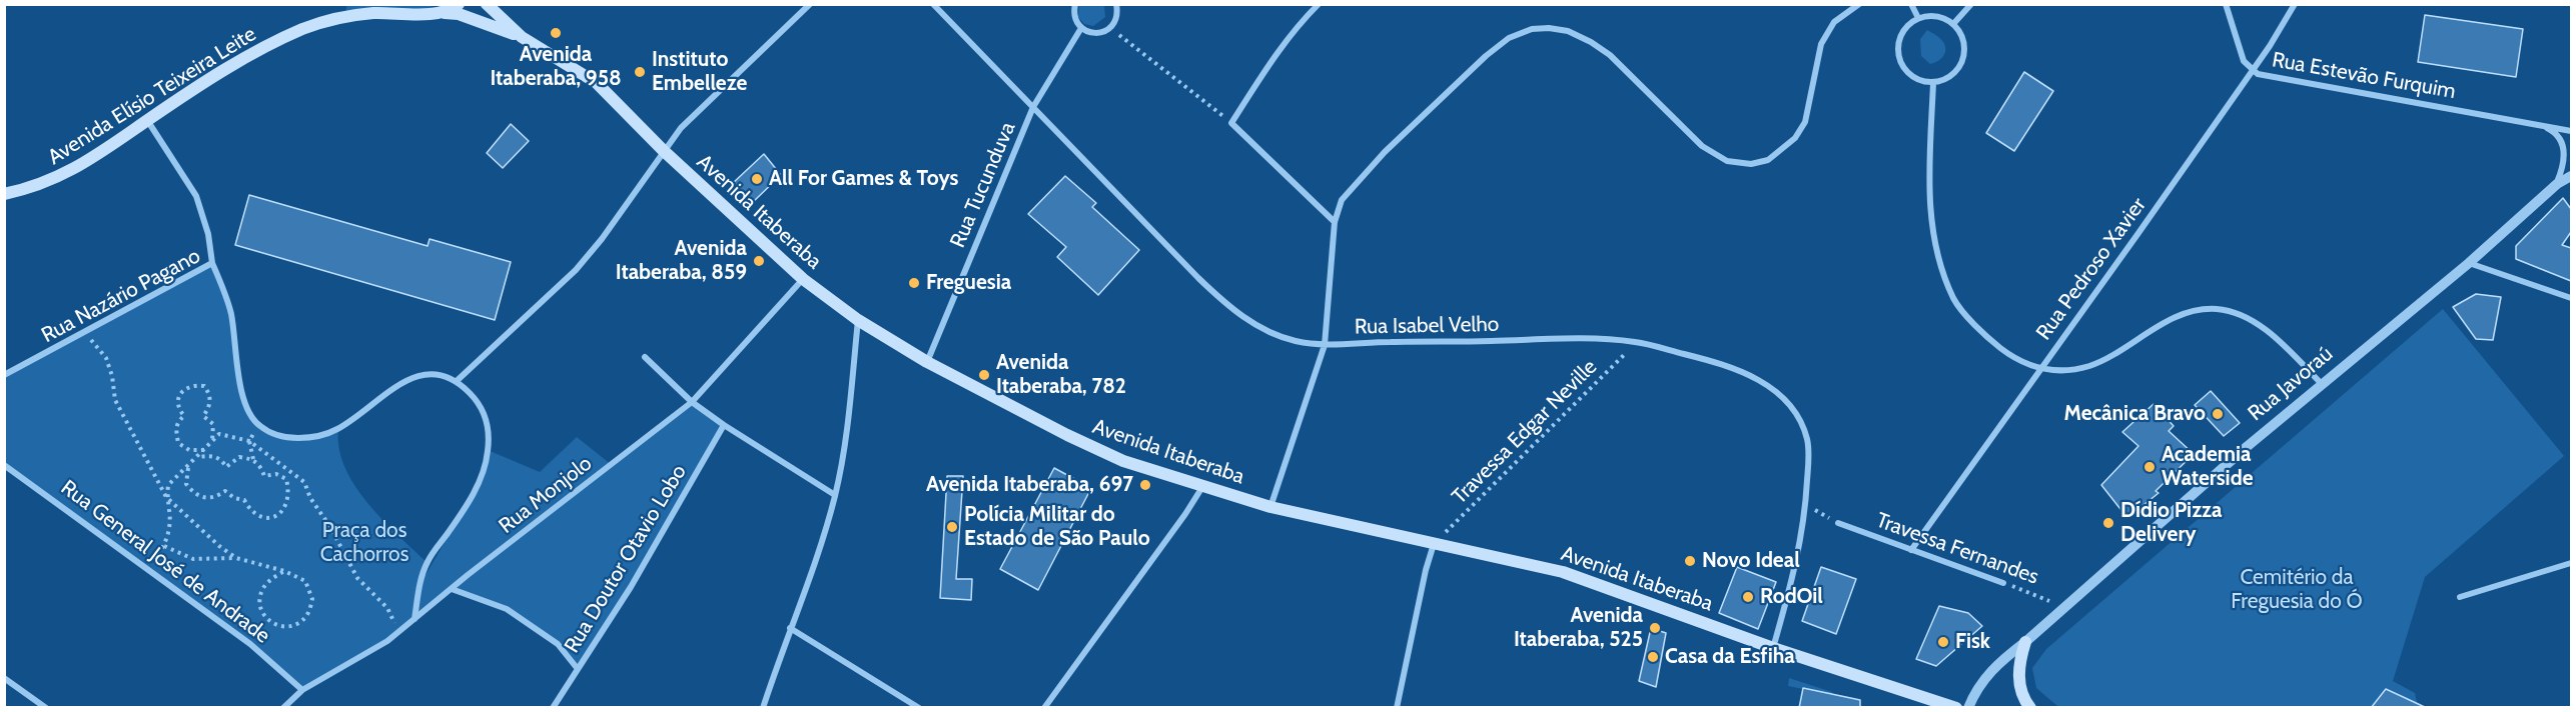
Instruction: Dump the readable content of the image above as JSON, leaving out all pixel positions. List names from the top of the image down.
{
  "streets": {
    "main road": ["Avenida Elísio Teixeira Leite", "Avenida Itaberaba"],
    "street": [
      "Rua Estevão Furquim",
      "Rua Tucunduva",
      "Rua Pedroso Xavier",
      "Rua Nazário Pagano",
      "Rua Isabel Velho",
      "Rua Javoraú",
      "Rua Monjolo",
      "Travessa Fernandes",
      "Rua Doutor Otavio Lobo",
      "Rua General José de Andrade"
    ],
    "path": ["Travessa Edgar Neville"]
  },
  "crossings": [
    ["Rua Estevão Furquim", "Rua Pedroso Xavier"],
    ["Rua Tucunduva", "Avenida Itaberaba"],
    ["Rua Tucunduva", "Rua Isabel Velho"],
    ["Avenida Itaberaba", "Rua Isabel Velho"],
    ["Avenida Itaberaba", "Travessa Edgar Neville"],
    ["Avenida Itaberaba", "Rua Monjolo"],
    ["Rua Pedroso Xavier", "Travessa Fernandes"],
    ["Rua Isabel Velho", "Travessa Edgar Neville"],
    ["Rua Javoraú", "Travessa Fernandes"],
    ["Rua Monjolo", "Rua General José de Andrade"]
  ],
  "parks": ["Praça dos Cachorros", "Cemitério da Freguesia do Ó"],
  "places": [
    "Avenida Itaberaba, 958",
    "Instituto Embelleze",
    "All For Games & Toys",
    "Avenida Itaberaba, 859",
    "Freguesia",
    "Avenida Itaberaba, 782",
    "Mecânica Bravo",
    "Academia Waterside",
    "Avenida Itaberaba, 697",
    "Dídio Pizza Delivery",
    "Polícia Militar do Estado de São Paulo",
    "Novo Ideal",
    "RodOil",
    "Avenida Itaberaba, 525",
    "Fisk",
    "Casa da Esfiha"
  ]
}
